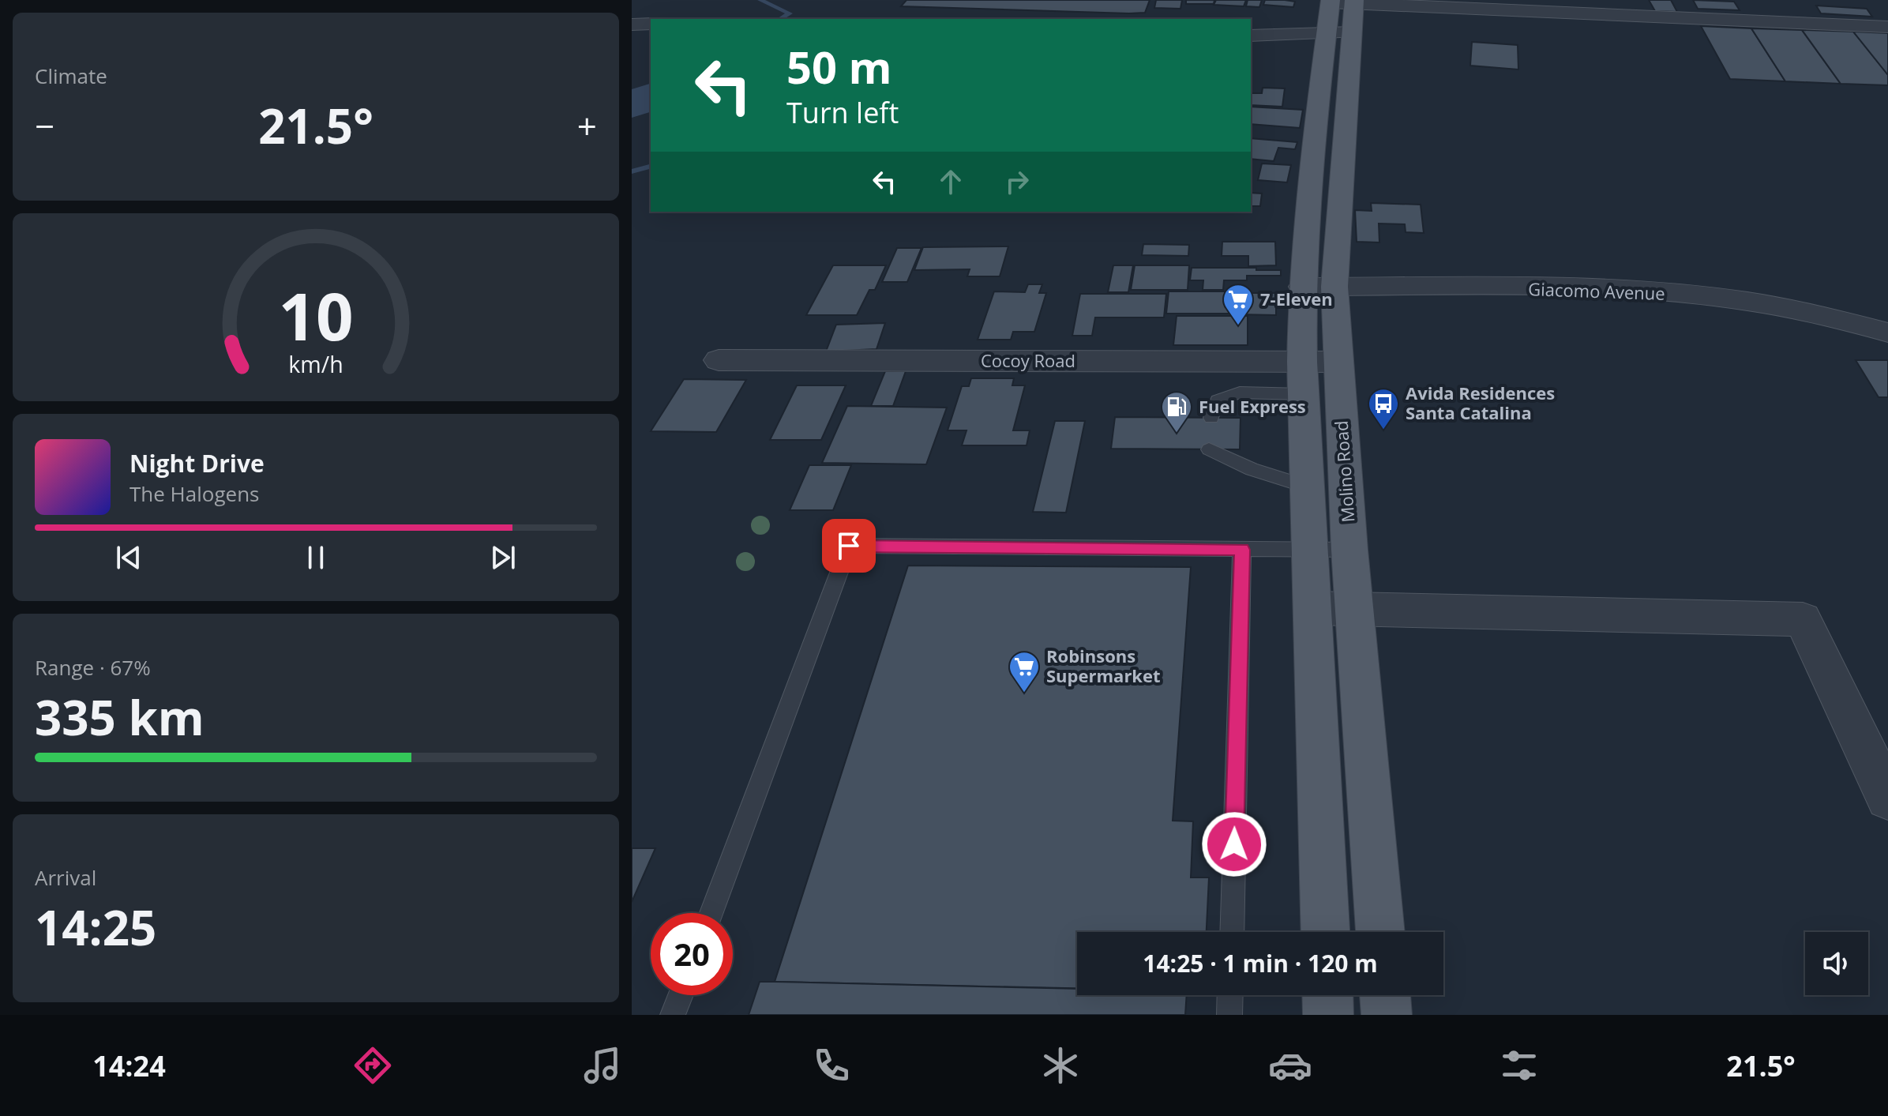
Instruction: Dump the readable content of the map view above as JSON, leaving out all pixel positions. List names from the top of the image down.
{
  "streets": {
    "main road": ["Molino Road"],
    "street": ["Giacomo Avenue", "Cocoy Road"]
  },
  "crossings": [
    ["Giacomo Avenue", "Molino Road"],
    ["Cocoy Road", "Molino Road"]
  ],
  "places": {
    "supermarket": ["7-Eleven", "Robinsons Supermarket"],
    "bus stop": ["Avida Residences Santa Catalina"],
    "fuel station": ["Fuel Express"]
  },
  "page": {
    "tile": [
      "Climate",
      ["Range · 67%", "335 km"],
      ["Arrival", "14:25"]
    ],
    "turn": ["50 m", "Turn left"],
    "heat": ["−", "21.5°", "+"],
    "song": ["Night Drive", "The Halogens"],
    "limit": "20",
    "trip": "14:25 · 1 min · 120 m",
    "tabs": ["14:24", "21.5°"],
    "gauge": ["10", "km/h"]
  }
}
